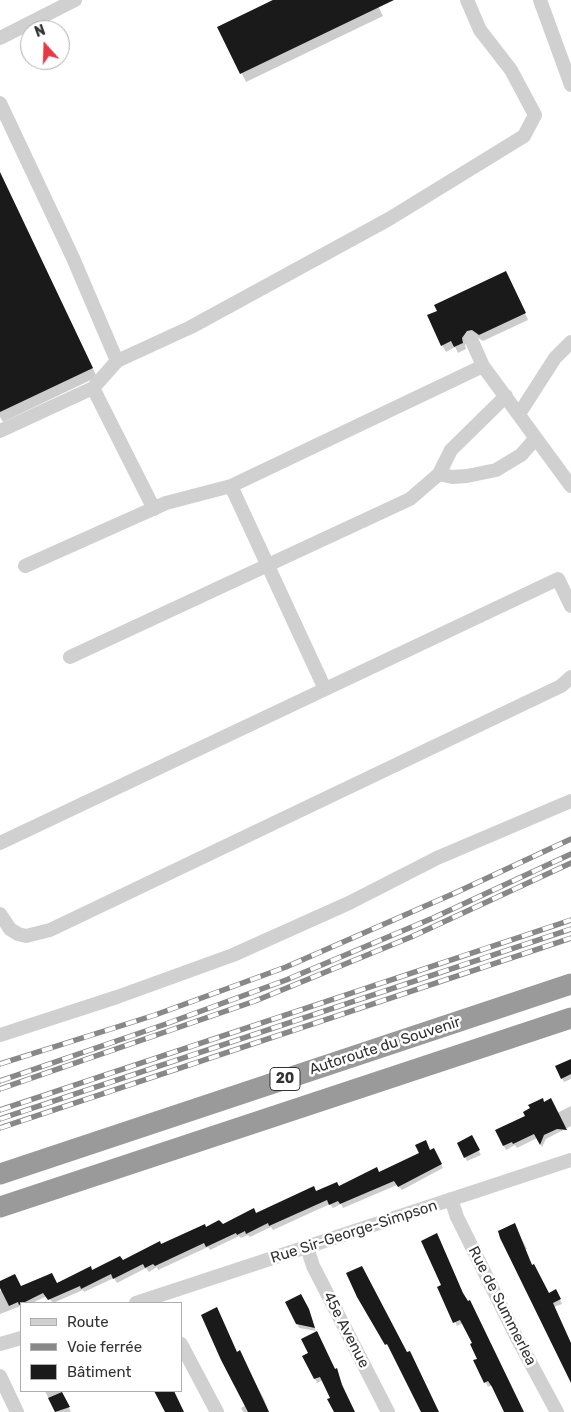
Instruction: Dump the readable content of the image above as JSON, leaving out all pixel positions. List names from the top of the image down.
{
  "streets": {
    "highway": ["Autoroute du Souvenir", "20"],
    "street": ["Rue Sir-George-Simpson", "Rue de Summerlea", "45e Avenue"]
  },
  "crossings": [
    ["Rue Sir-George-Simpson", "Rue de Summerlea"],
    ["Rue Sir-George-Simpson", "45e Avenue"]
  ],
  "legend": ["Route", "Voie ferrée", "Bâtiment"],
  "north": "top"
}
